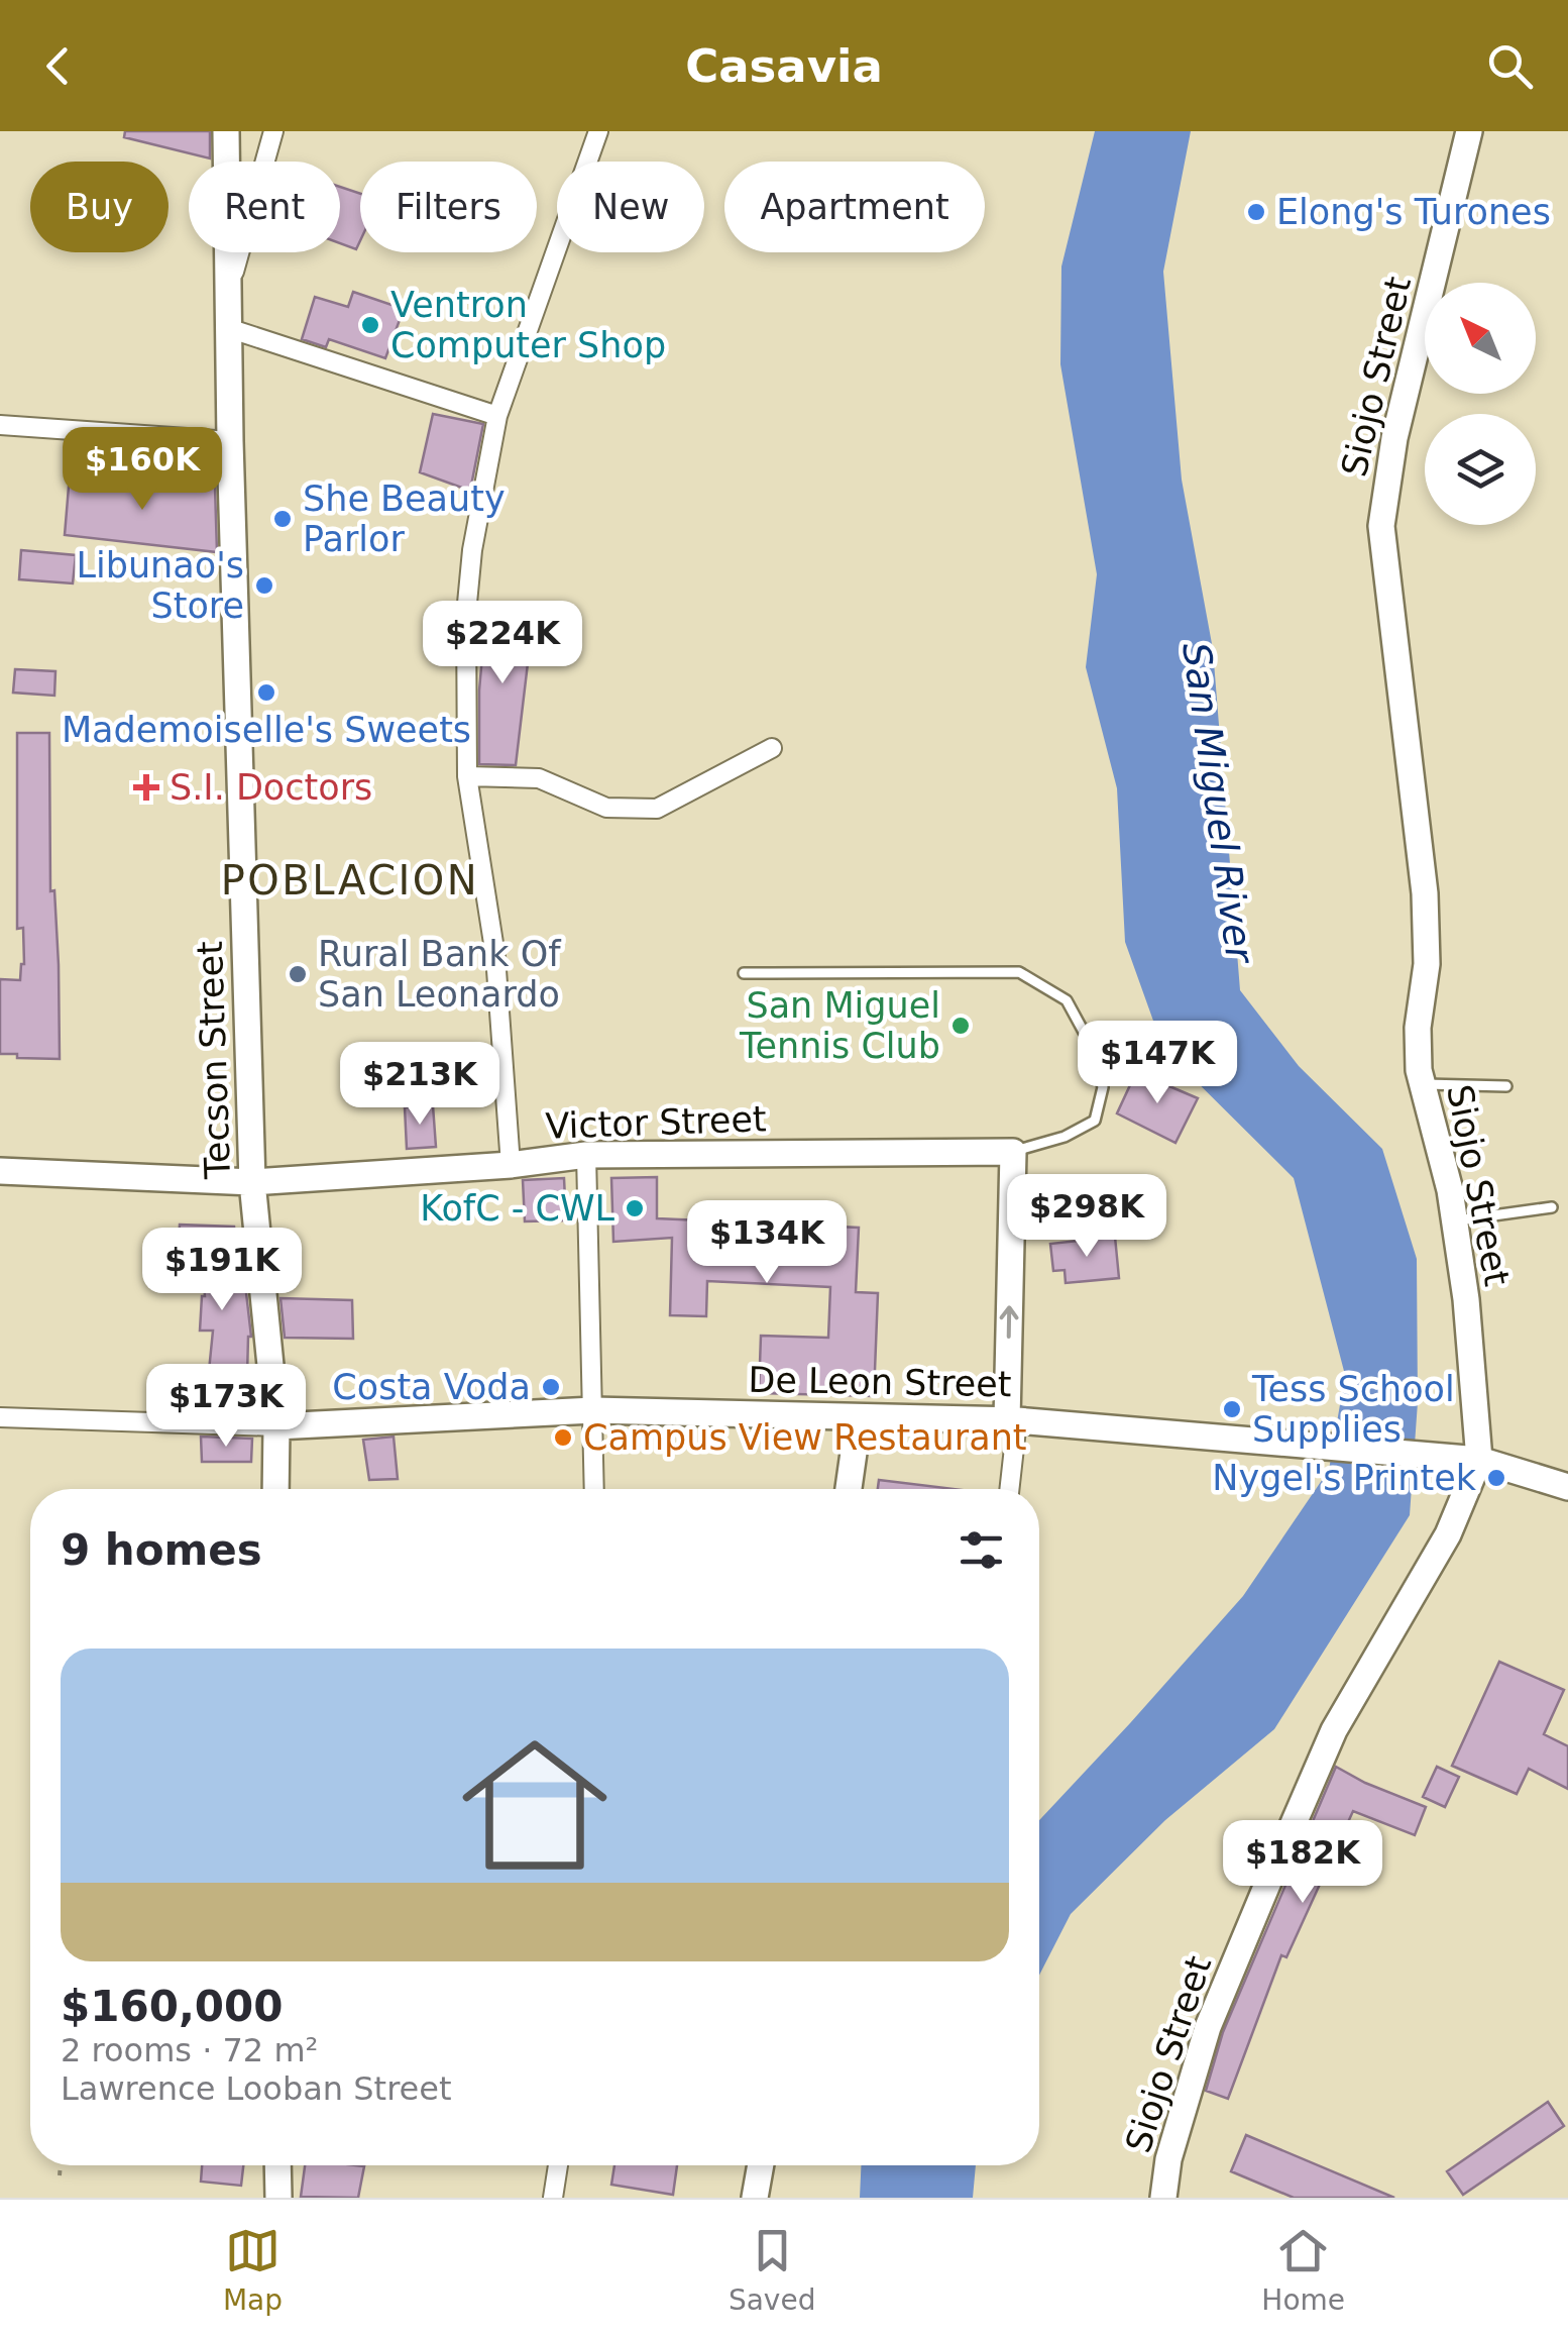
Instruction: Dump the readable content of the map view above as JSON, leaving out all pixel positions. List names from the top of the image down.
{
  "streets": {
    "street": [
      "Siojo Street",
      "Tecson Street",
      "Victor Street",
      "De Leon Street"
    ]
  },
  "crossings": [
    ["Siojo Street", "De Leon Street"],
    ["Tecson Street", "Victor Street"],
    ["Tecson Street", "De Leon Street"]
  ],
  "districts": ["POBLACION"],
  "water": ["San Miguel River"],
  "places": {
    "other": [
      "Elong's Turones",
      "Ventron Computer Shop",
      "She Beauty Parlor",
      "Libunao's Store",
      "Mademoiselle's Sweets",
      "Rural Bank Of San Leonardo",
      "San Miguel Tennis Club",
      "KofC - CWL",
      "Costa Voda",
      "Tess School Supplies",
      "Campus View Restaurant",
      "Nygel's Printek"
    ],
    "health": ["S.I. Doctors"]
  },
  "north": "top left",
  "page": {
    "header": "Casavia",
    "chip": [
      "Buy",
      "Rent",
      "Filters",
      "New",
      "Apartment"
    ],
    "price": [
      "$160K",
      "$224K",
      "$147K",
      "$213K",
      "$298K",
      "$134K",
      "$191K",
      "$173K",
      "$182K"
    ],
    "heading": "9 homes",
    "list": [
      {
        "name": "$160,000",
        "note": "2 rooms · 72 m² · Lawrence Looban Street"
      }
    ],
    "tabs": ["Map", "Saved", "Home"]
  }
}
